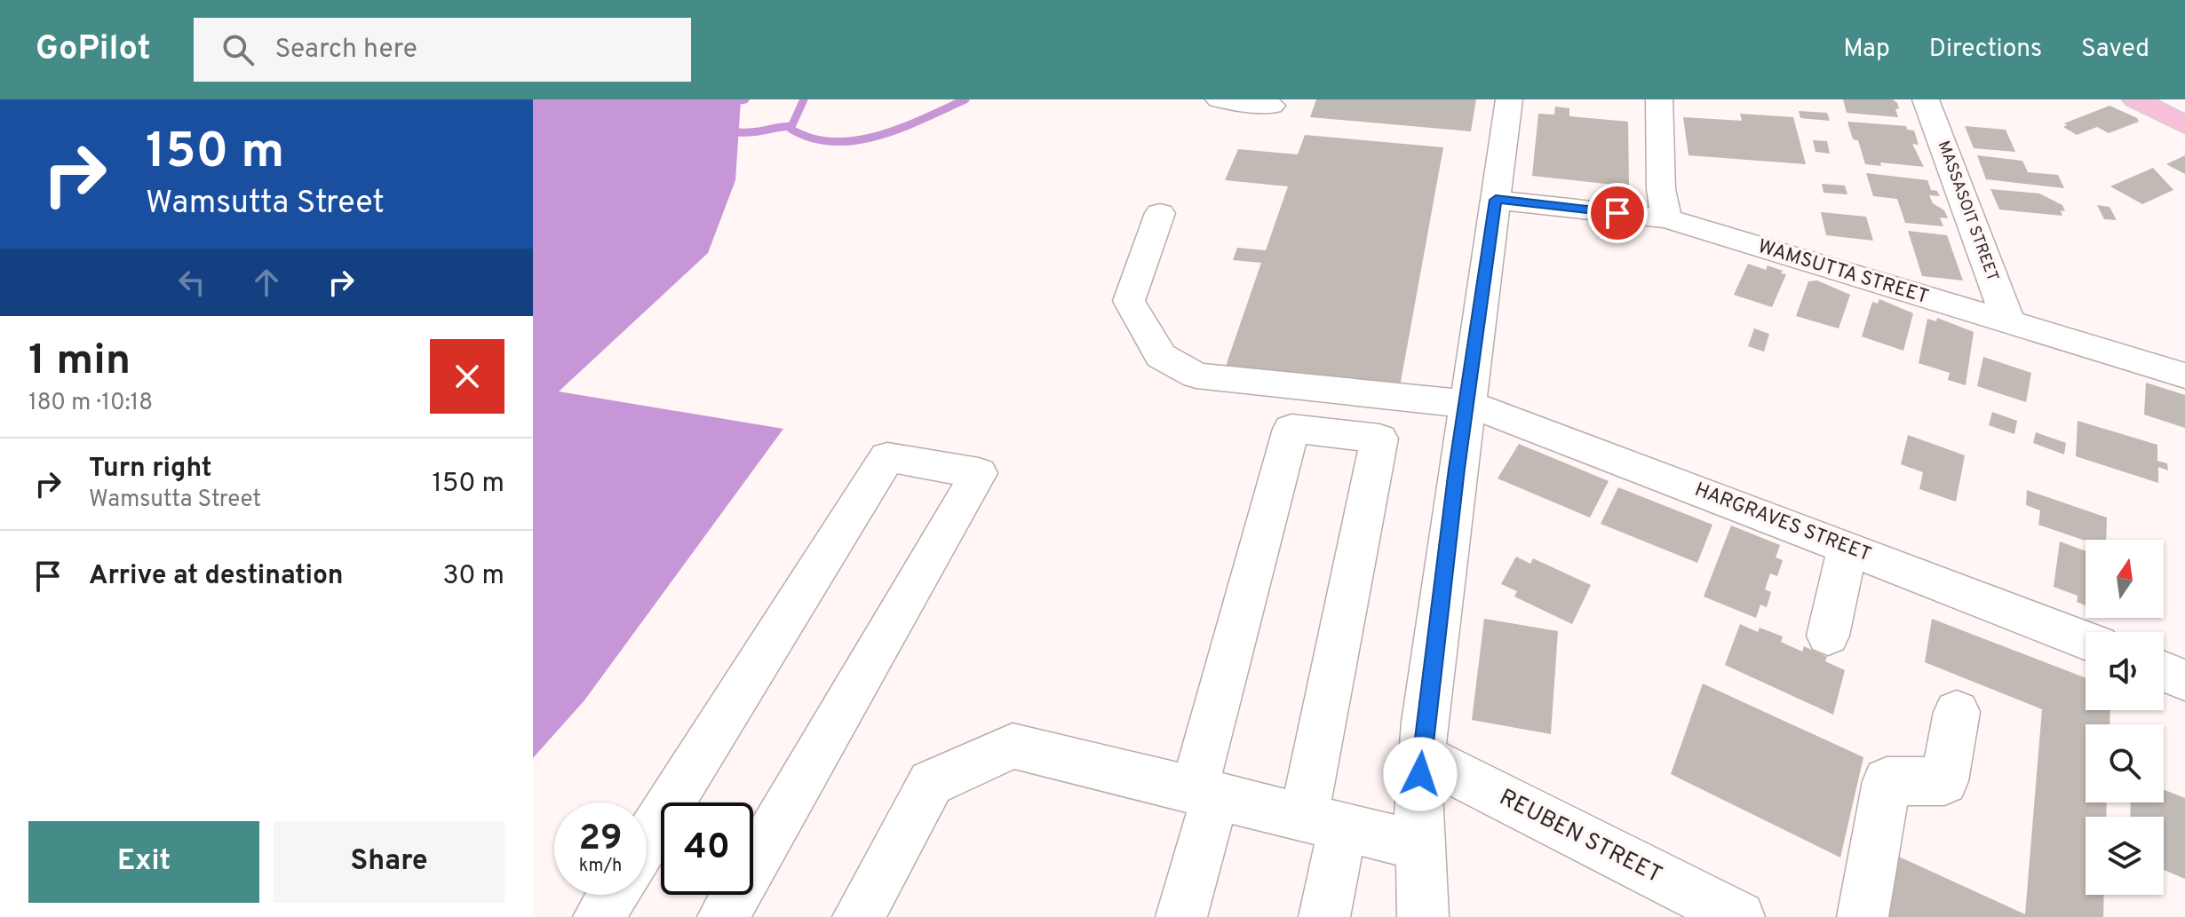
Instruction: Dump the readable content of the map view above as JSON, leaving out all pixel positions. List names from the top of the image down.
{
  "streets": {
    "street": [
      "MASSASOIT STREET",
      "WAMSUTTA STREET",
      "HARGRAVES STREET",
      "REUBEN STREET"
    ]
  },
  "crossings": [
    ["MASSASOIT STREET", "WAMSUTTA STREET"]
  ],
  "north": "top",
  "page": {
    "header": "GoPilot",
    "search": "Search here",
    "nav": ["Map", "Directions", "Saved"],
    "turn": ["150 m", "Wamsutta Street"],
    "heading": ["1 min", "180 m · 10:18"],
    "list": [
      {
        "name": "Turn right",
        "note": "Wamsutta Street",
        "value": "150 m"
      },
      {
        "name": "Arrive at destination",
        "value": "30 m"
      }
    ],
    "speed": "29 km/h",
    "limit": "40",
    "buttons": ["Exit", "Share"]
  }
}
